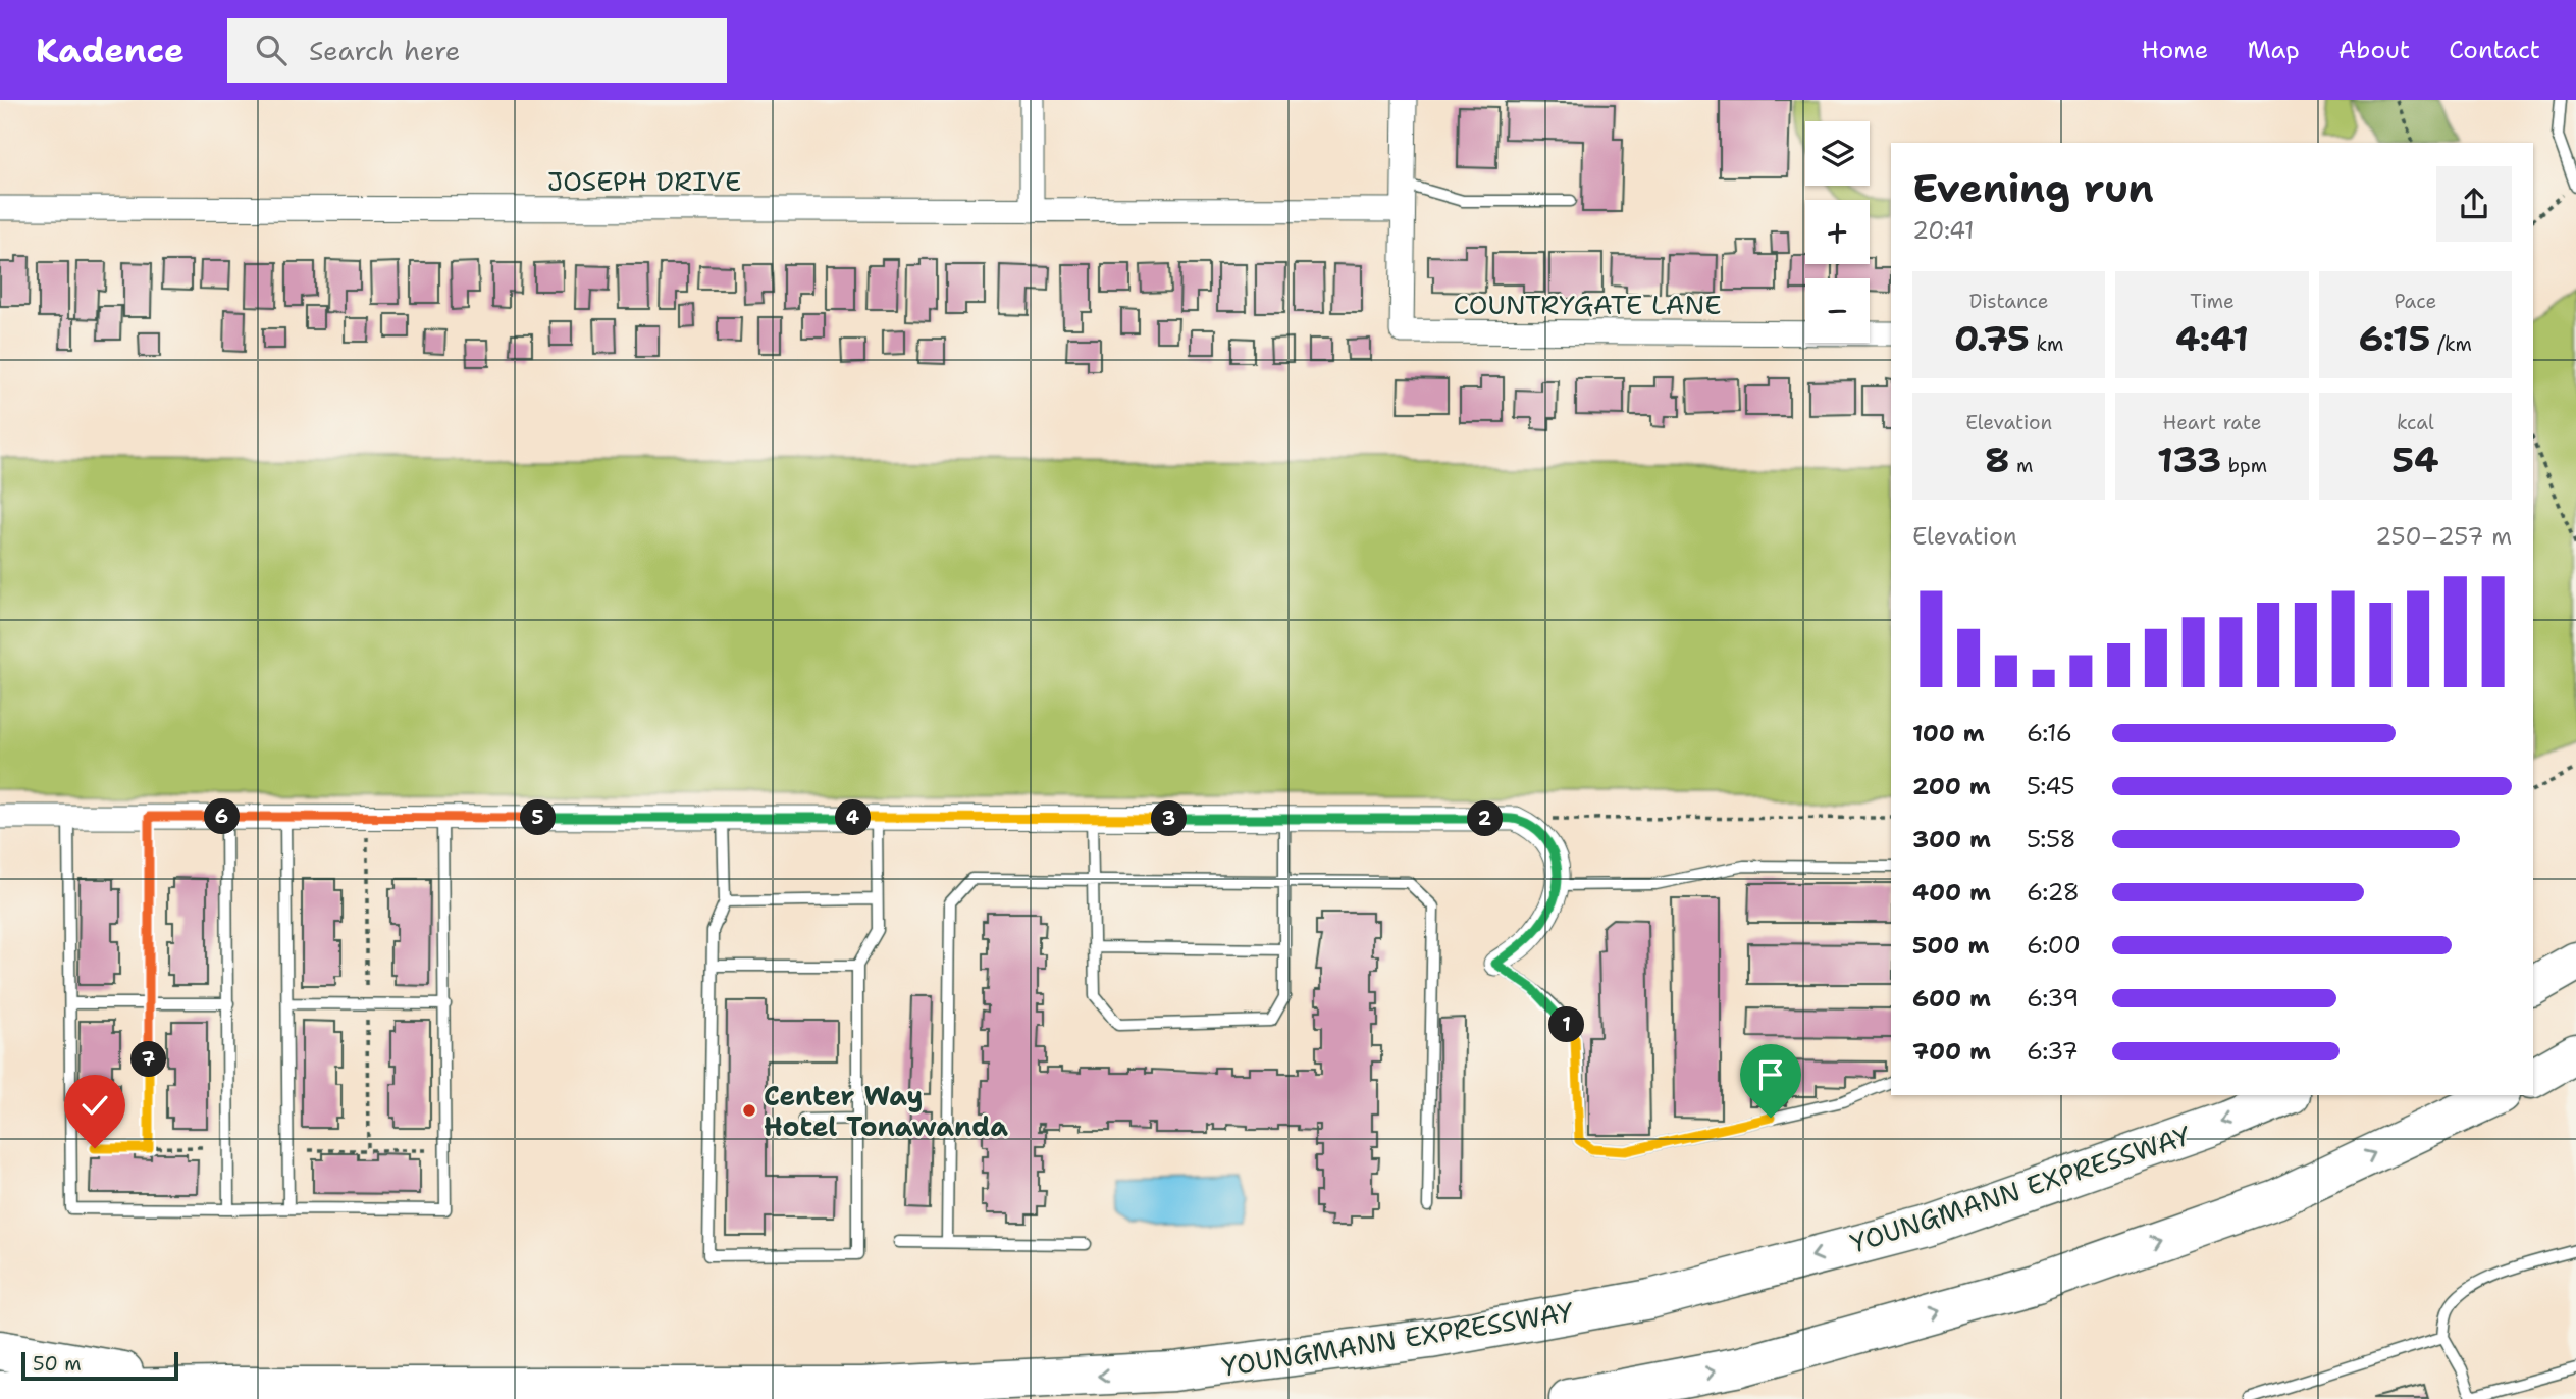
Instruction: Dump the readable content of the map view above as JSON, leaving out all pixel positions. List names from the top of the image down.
{
  "streets": {
    "highway": ["YOUNGMANN EXPRESSWAY"],
    "street": ["JOSEPH DRIVE", "COUNTRYGATE LANE"]
  },
  "crossings": [
    ["JOSEPH DRIVE", "COUNTRYGATE LANE"]
  ],
  "places": ["Center Way Hotel Tonawanda"],
  "scale_bar": "50 m",
  "page": {
    "header": "Kadence",
    "search": "Search here",
    "nav": [
      "Home",
      "Map",
      "About",
      "Contact"
    ],
    "map_buttons": ["+", "−"],
    "heading": ["Evening run", "20:41"],
    "stats": [
      ["Distance", "0.75 km"],
      ["Time", "4:41"],
      ["Pace", "6:15 /km"],
      ["Elevation", "8 m"],
      ["Heart rate", "133 bpm"],
      ["kcal", "54"]
    ],
    "chart": ["Elevation", "250–257 m"],
    "list": [
      {
        "name": "100 m",
        "note": "6:16"
      },
      {
        "name": "200 m",
        "note": "5:45"
      },
      {
        "name": "300 m",
        "note": "5:58"
      },
      {
        "name": "400 m",
        "note": "6:28"
      },
      {
        "name": "500 m",
        "note": "6:00"
      },
      {
        "name": "600 m",
        "note": "6:39"
      },
      {
        "name": "700 m",
        "note": "6:37"
      }
    ],
    "pins": [
      "6",
      "4",
      "5",
      "2",
      "3",
      "1",
      "7"
    ],
    "scale": "50 m"
  }
}
